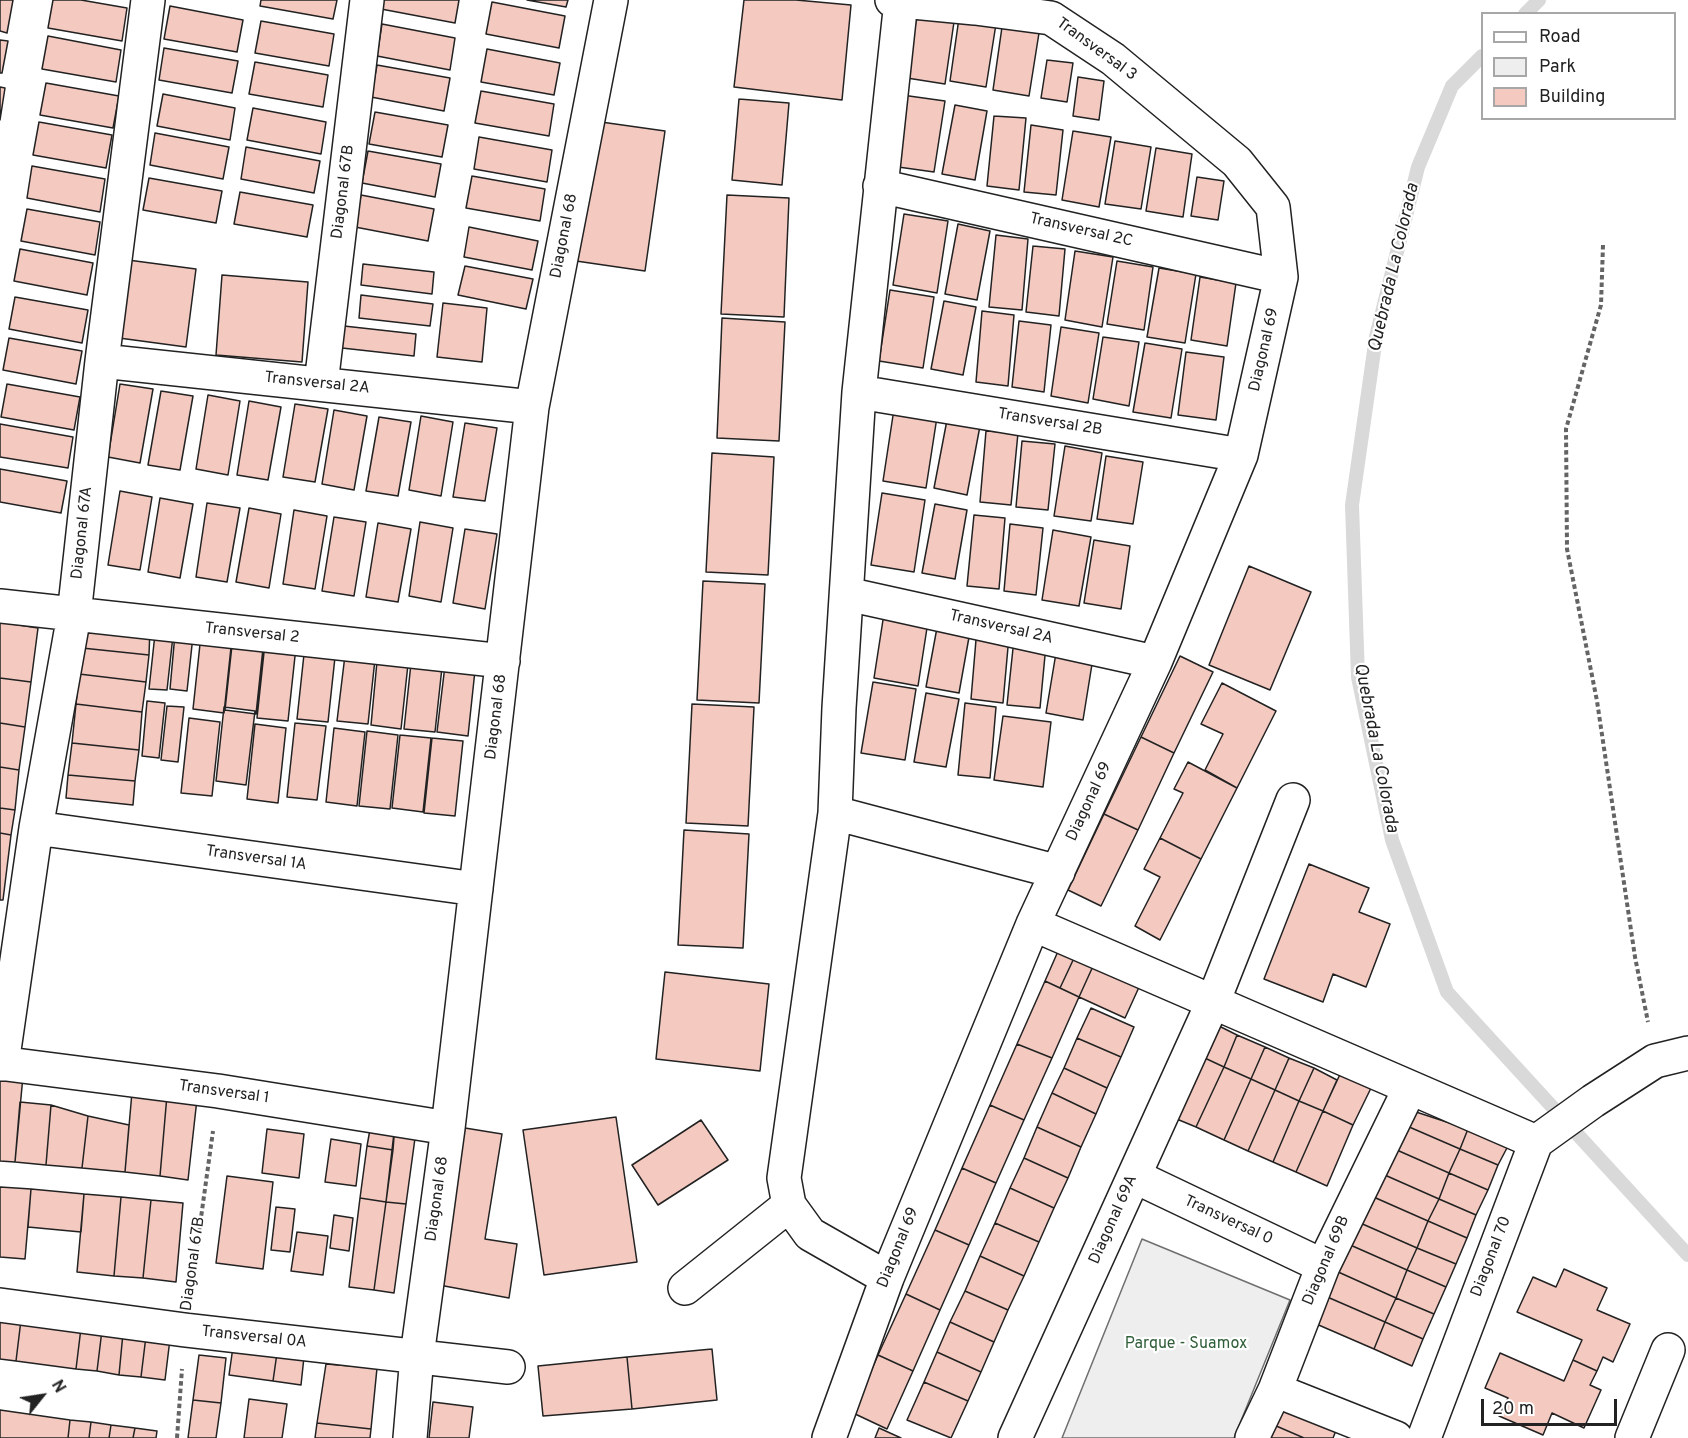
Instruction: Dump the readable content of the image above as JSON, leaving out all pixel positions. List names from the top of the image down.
{
  "streets": {
    "street": [
      "Transversal 3",
      "Diagonal 67B",
      "Transversal 2C",
      "Diagonal 68",
      "Diagonal 69",
      "Transversal 2A",
      "Transversal 2B",
      "Diagonal 67A",
      "Transversal 2",
      "Transversal 1A",
      "Transversal 1",
      "Diagonal 69A",
      "Transversal 0",
      "Diagonal 70",
      "Diagonal 69B",
      "Transversal 0A"
    ]
  },
  "crossings": [
    ["Transversal 3", "Diagonal 69"],
    ["Diagonal 67B", "Transversal 2A"],
    ["Diagonal 67B", "Transversal 1"],
    ["Diagonal 67B", "Transversal 0A"],
    ["Transversal 2C", "Diagonal 69"],
    ["Diagonal 68", "Transversal 2A"],
    ["Diagonal 68", "Transversal 2"],
    ["Diagonal 68", "Transversal 1A"],
    ["Diagonal 68", "Transversal 1"],
    ["Diagonal 68", "Transversal 0A"],
    ["Diagonal 69", "Transversal 2A"],
    ["Diagonal 69", "Transversal 2B"],
    ["Transversal 2A", "Diagonal 67A"],
    ["Diagonal 67A", "Transversal 2"],
    ["Diagonal 67A", "Transversal 1A"],
    ["Diagonal 67A", "Transversal 1"],
    ["Diagonal 69A", "Transversal 0"],
    ["Transversal 0", "Diagonal 69B"]
  ],
  "water": ["Quebrada La Colorada"],
  "parks": ["Parque - Suamox"],
  "legend": ["Road", "Park", "Building"],
  "scale_bar": "20 m",
  "north": "top right"
}
